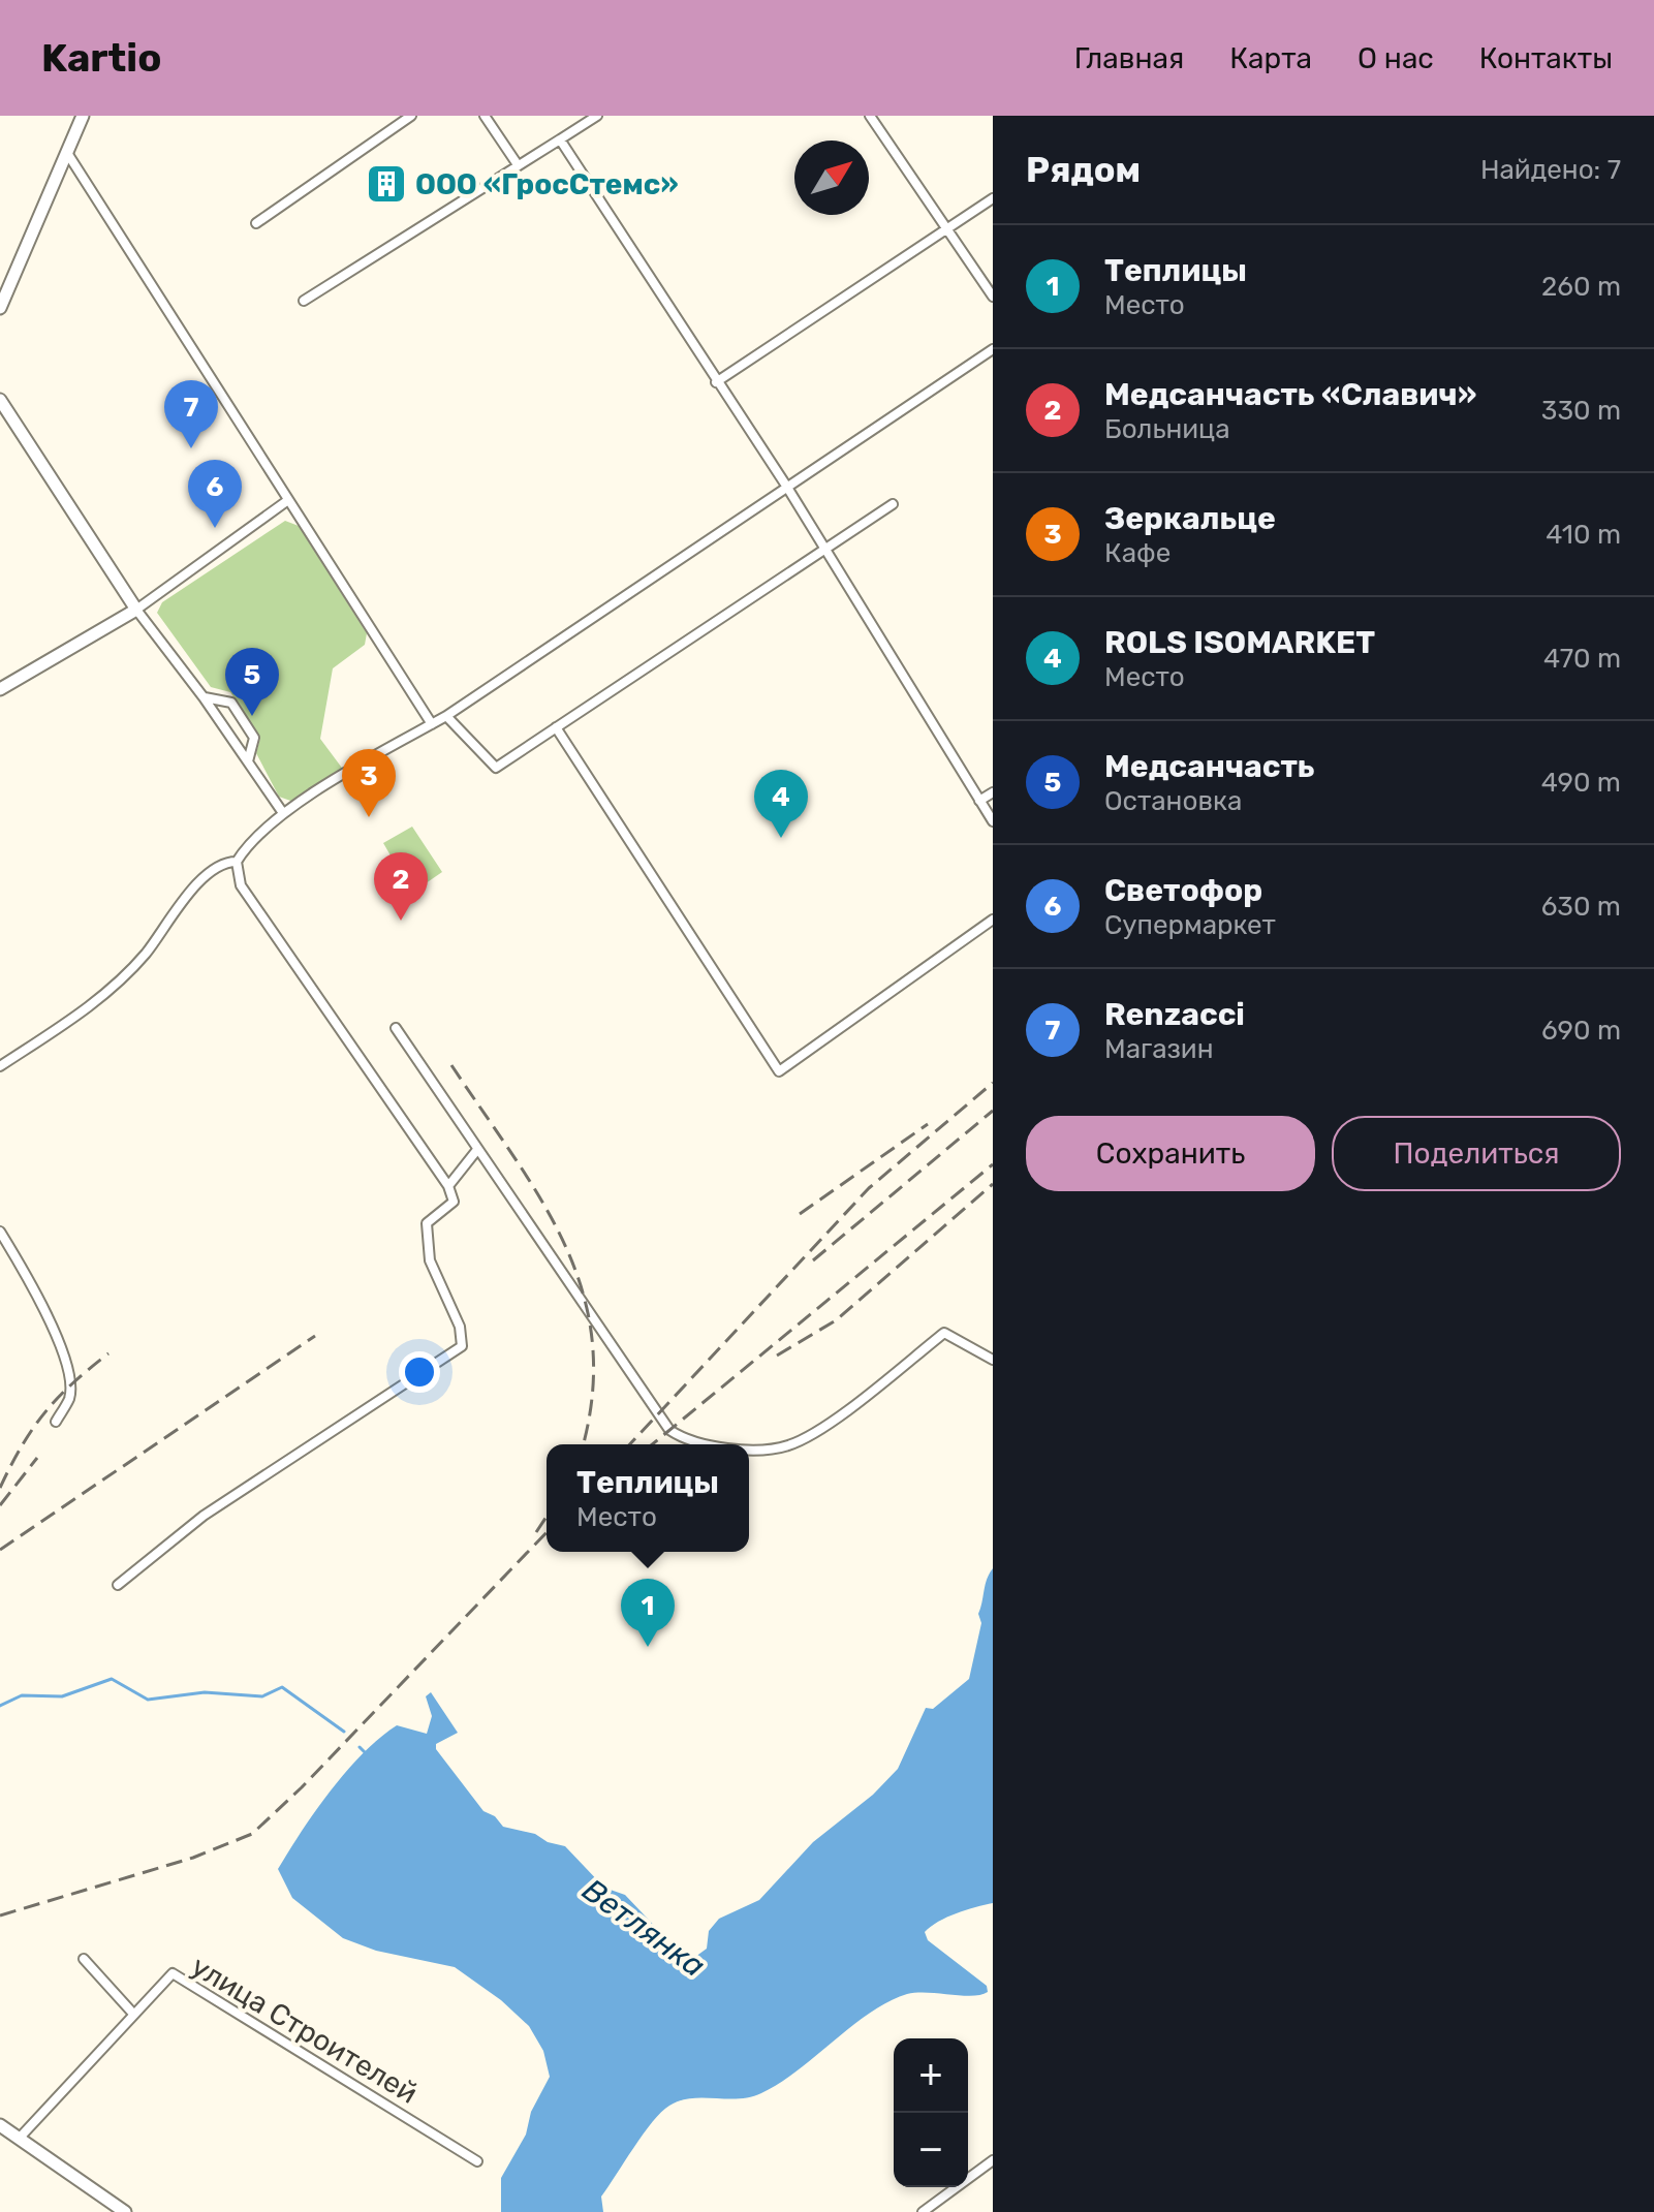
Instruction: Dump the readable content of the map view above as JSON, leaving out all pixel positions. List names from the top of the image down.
{
  "streets": {
    "street": ["улица Строителей"]
  },
  "water": ["Ветлянка"],
  "places": {
    "building": ["ООО «ГросСтемс»"]
  },
  "north": "top right",
  "page": {
    "header": "Kartio",
    "nav": [
      "Главная",
      "Карта",
      "О нас",
      "Контакты"
    ],
    "heading": ["Рядом", "Найдено: 7"],
    "list": [
      {
        "mark": "1",
        "name": "Теплицы",
        "note": "Место",
        "value": "260 m"
      },
      {
        "mark": "2",
        "name": "Медсанчасть «Славич»",
        "note": "Больница",
        "value": "330 m"
      },
      {
        "mark": "3",
        "name": "Зеркальце",
        "note": "Кафе",
        "value": "410 m"
      },
      {
        "mark": "4",
        "name": "ROLS ISOMARKET",
        "note": "Место",
        "value": "470 m"
      },
      {
        "mark": "5",
        "name": "Медсанчасть",
        "note": "Остановка",
        "value": "490 m"
      },
      {
        "mark": "6",
        "name": "Светофор",
        "note": "Супермаркет",
        "value": "630 m"
      },
      {
        "mark": "7",
        "name": "Renzacci",
        "note": "Магазин",
        "value": "690 m"
      }
    ],
    "pins": [
      "7",
      "6",
      "5",
      "3",
      "4",
      "2",
      "1"
    ],
    "buttons": ["Сохранить", "Поделиться"],
    "popup": ["Теплицы", "Место"],
    "map_buttons": ["+", "−"]
  }
}
